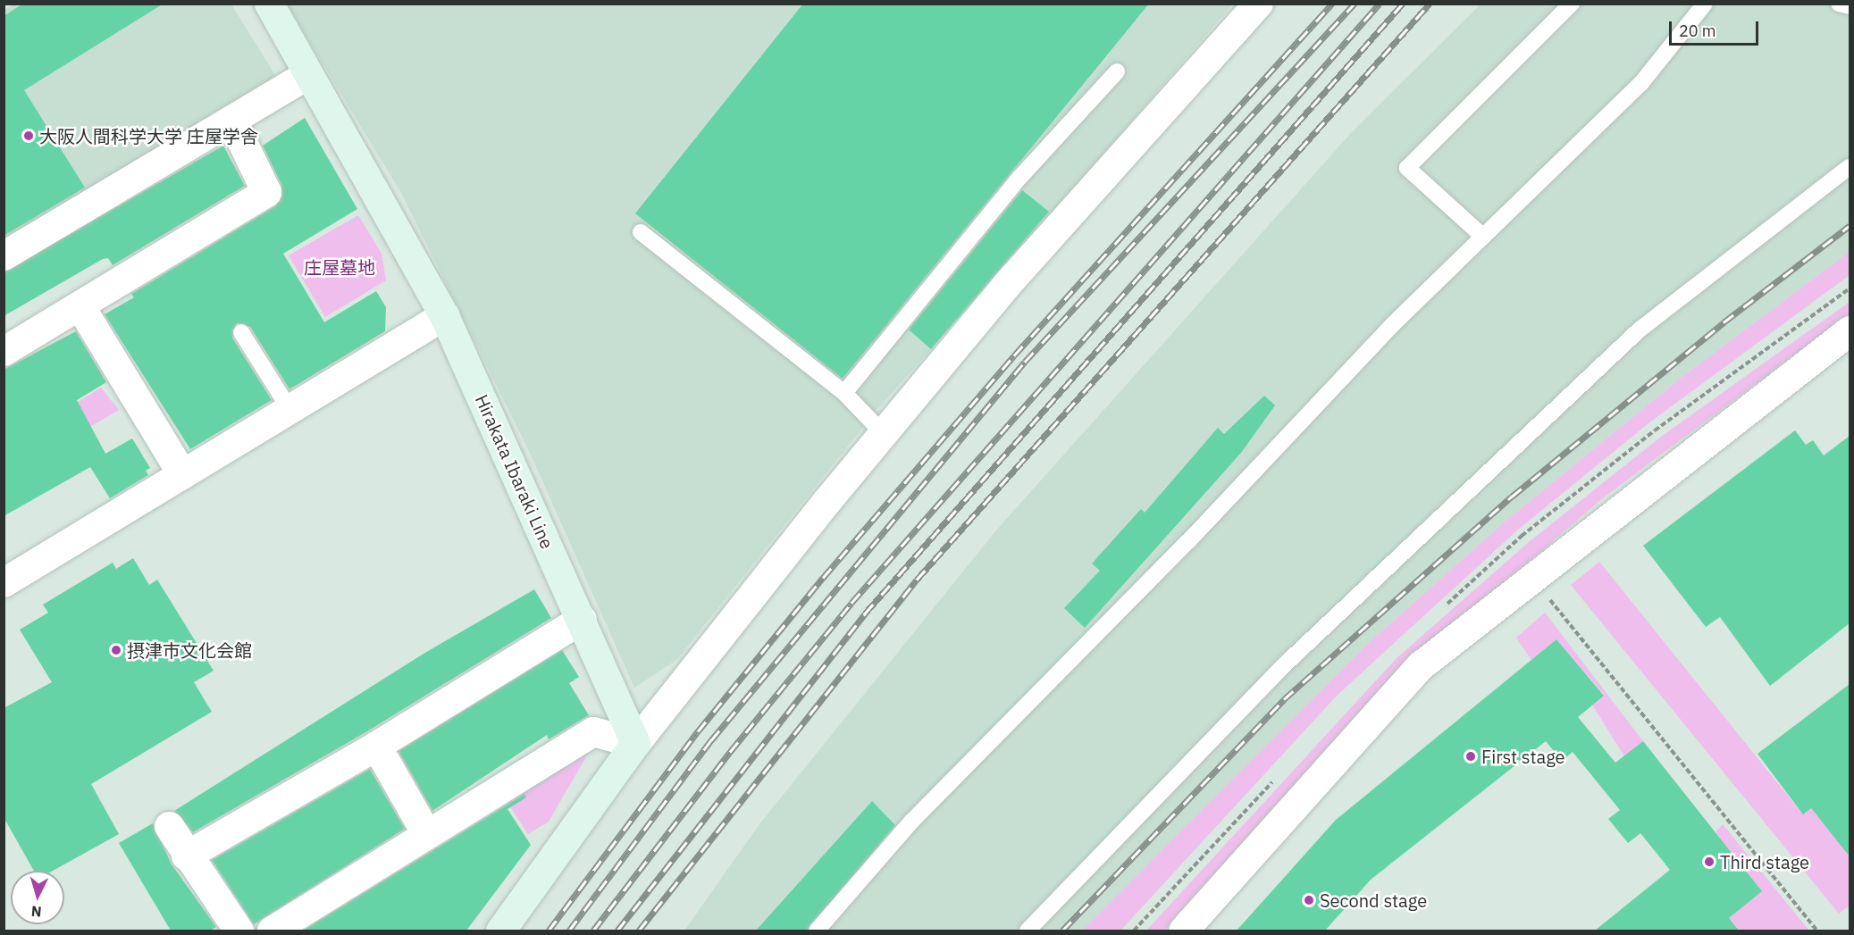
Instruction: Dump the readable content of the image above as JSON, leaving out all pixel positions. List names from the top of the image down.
{
  "streets": {
    "main road": ["Hirakata Ibaraki Line"]
  },
  "parks": ["庄屋墓地"],
  "places": [
    "大阪人間科学大学 庄屋学舎",
    "摂津市文化会館",
    "First stage",
    "Third stage",
    "Second stage"
  ],
  "scale_bar": "20 m",
  "north": "bottom"
}
